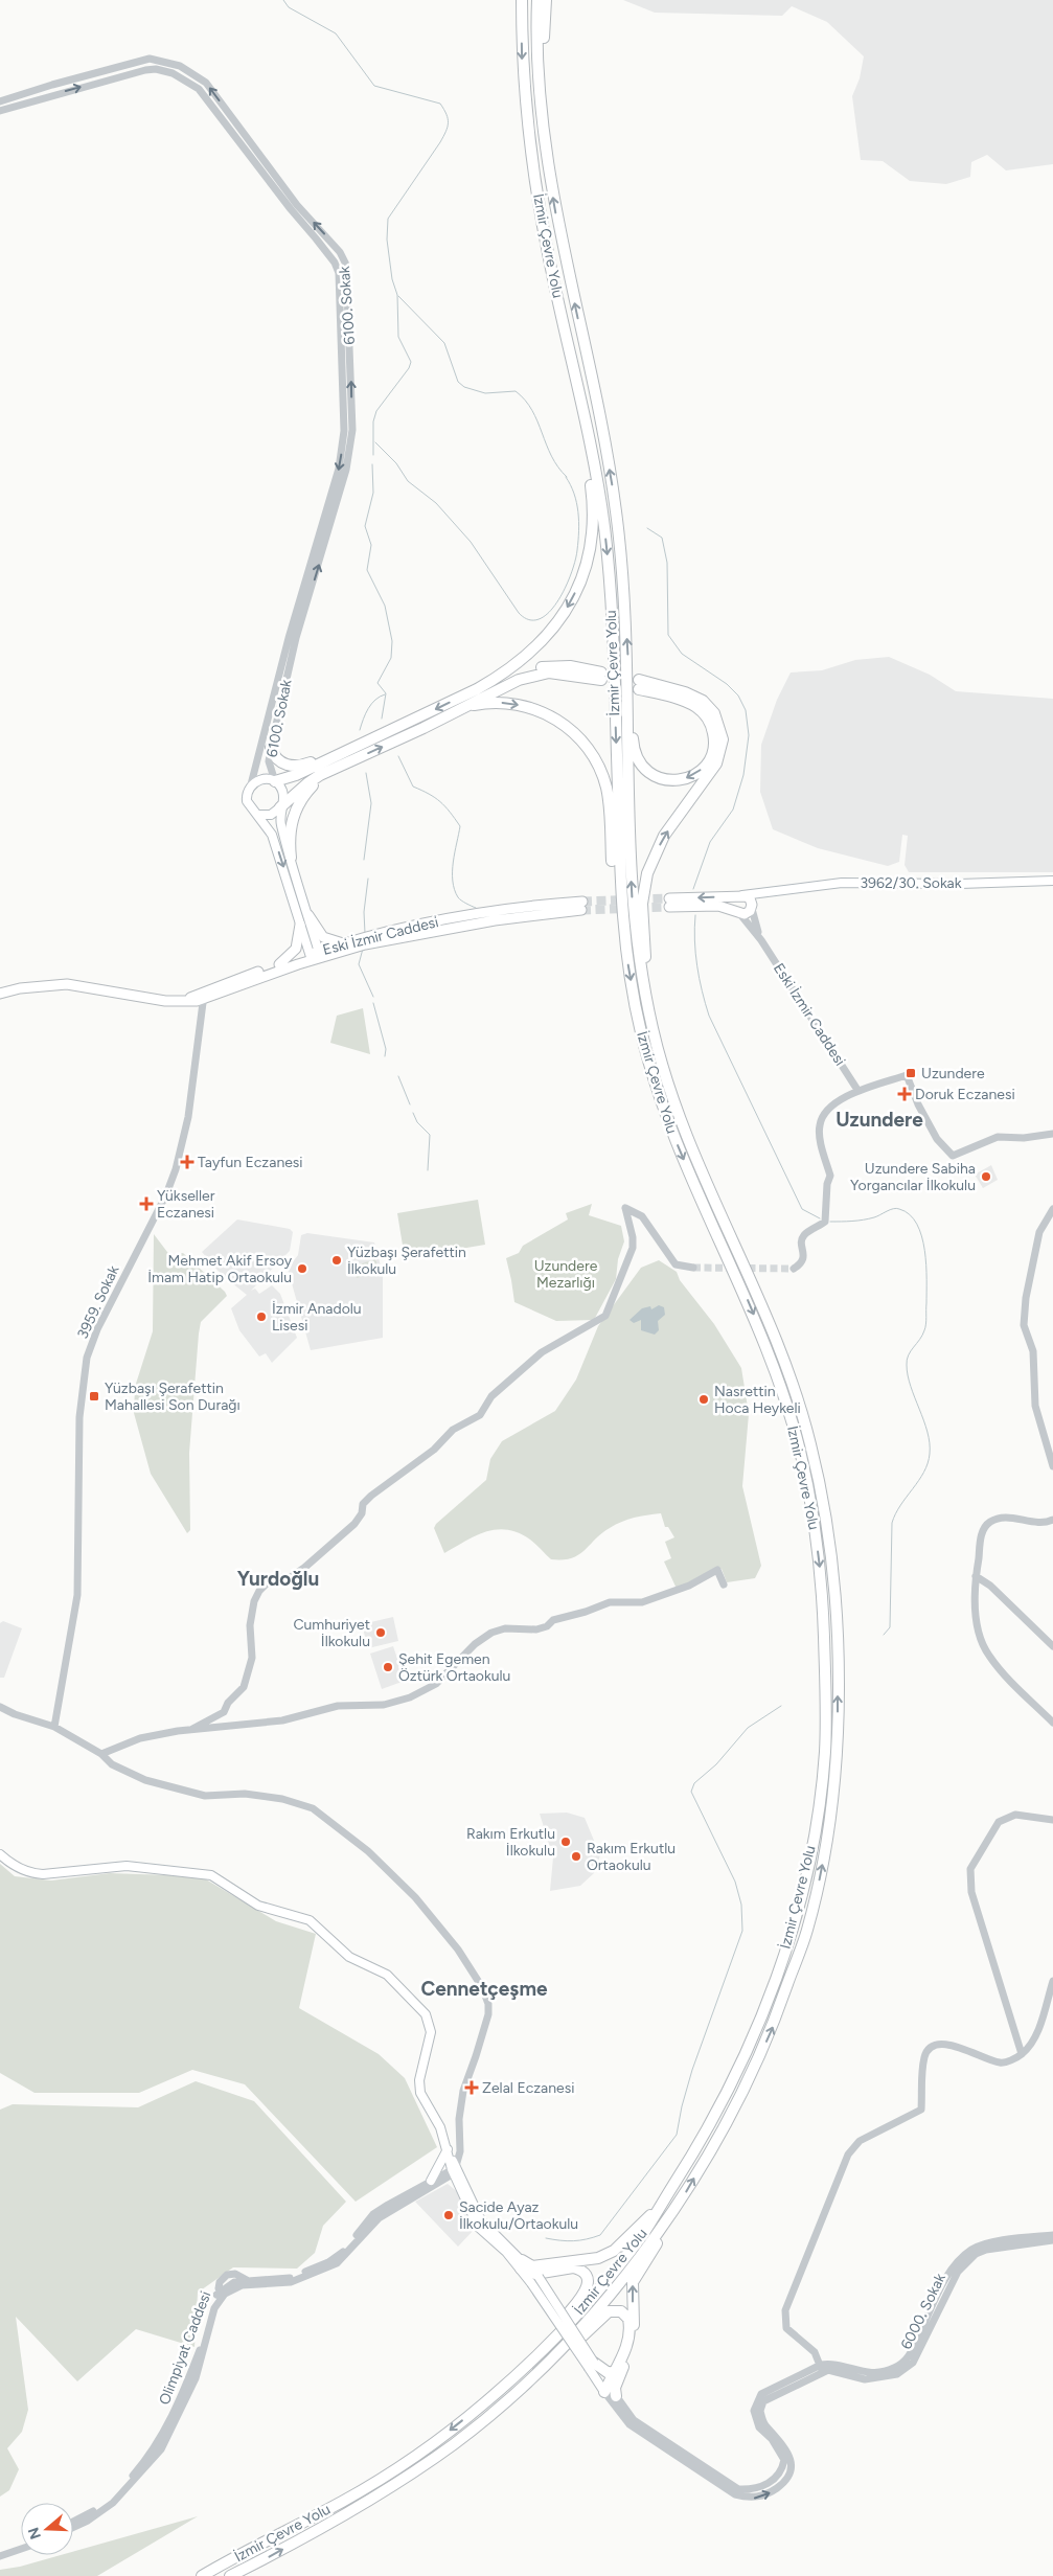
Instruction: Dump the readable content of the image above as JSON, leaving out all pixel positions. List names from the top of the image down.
{
  "streets": {
    "highway": ["İzmir Çevre Yolu"],
    "main road": ["6100. Sokak", "3962/30. Sokak", "Eski İzmir Caddesi"],
    "street": ["3959. Sokak", "6000. Sokak", "Olimpiyat Caddesi"]
  },
  "crossings": [
    ["6100. Sokak", "Eski İzmir Caddesi"],
    ["3962/30. Sokak", "Eski İzmir Caddesi"],
    ["Eski İzmir Caddesi", "3959. Sokak"]
  ],
  "districts": ["Uzundere", "Yurdoğlu", "Cennetçeşme"],
  "parks": ["Uzundere Mezarlığı"],
  "places": {
    "transit": ["Uzundere", "Yüzbaşı Şerafettin Mahallesi Son Durağı"],
    "health": [
      "Doruk Eczanesi",
      "Tayfun Eczanesi",
      "Yükseller Eczanesi",
      "Zelal Eczanesi"
    ],
    "other": [
      "Uzundere Sabiha Yorgancılar İlkokulu",
      "Yüzbaşı Şerafettin İlkokulu",
      "Mehmet Akif Ersoy İmam Hatip Ortaokulu",
      "İzmir Anadolu Lisesi",
      "Nasrettin Hoca Heykeli",
      "Cumhuriyet İlkokulu",
      "Şehit Egemen Öztürk Ortaokulu",
      "Rakım Erkutlu İlkokulu",
      "Rakım Erkutlu Ortaokulu",
      "Sacide Ayaz İlkokulu/Ortaokulu"
    ]
  },
  "north": "left"
}
